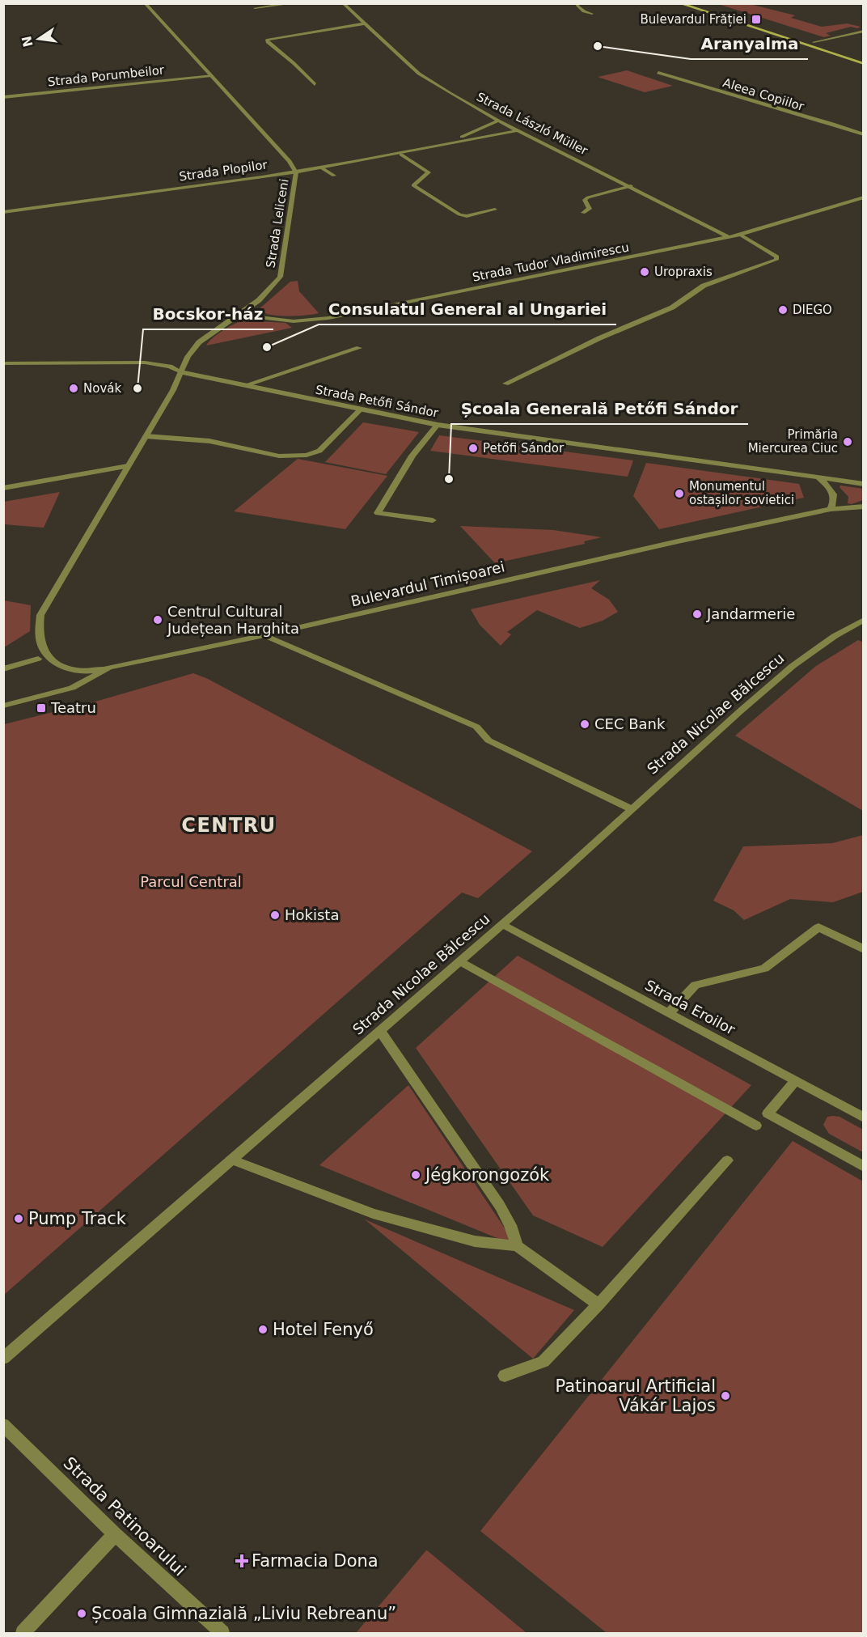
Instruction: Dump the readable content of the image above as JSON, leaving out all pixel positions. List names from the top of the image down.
{
  "streets": {
    "street": [
      "Strada Porumbeilor",
      "Aleea Copiilor",
      "Strada László Müller",
      "Strada Plopilor",
      "Strada Leliceni",
      "Strada Tudor Vladimirescu",
      "Strada Petőfi Sándor",
      "Bulevardul Timișoarei",
      "Strada Nicolae Bălcescu",
      "Strada Eroilor",
      "Strada Patinoarului"
    ]
  },
  "crossings": [
    ["Strada Porumbeilor", "Strada Leliceni"],
    ["Strada László Müller", "Strada Tudor Vladimirescu"],
    ["Strada Plopilor", "Strada Leliceni"],
    ["Strada Leliceni", "Strada Tudor Vladimirescu"],
    ["Strada Leliceni", "Strada Petőfi Sándor"],
    ["Strada Leliceni", "Bulevardul Timișoarei"],
    ["Strada Nicolae Bălcescu", "Strada Eroilor"]
  ],
  "districts": ["CENTRU"],
  "parks": ["Parcul Central"],
  "places": {
    "transit": ["Bulevardul Frăției", "Teatru"],
    "other": [
      "Aranyalma",
      "Uropraxis",
      "DIEGO",
      "Consulatul General al Ungariei",
      "Novák",
      "Bocskor-ház",
      "Primăria Miercurea Ciuc",
      "Petőfi Sándor",
      "Școala Generală Petőfi Sándor",
      "Monumentul ostașilor sovietici",
      "Jandarmerie",
      "Centrul Cultural Județean Harghita",
      "CEC Bank",
      "Hokista",
      "Jégkorongozók",
      "Pump Track",
      "Hotel Fenyő",
      "Patinoarul Artificial Vákár Lajos",
      "Școala Gimnazială „Liviu Rebreanu”"
    ],
    "health": ["Farmacia Dona"]
  },
  "north": "left"
}
